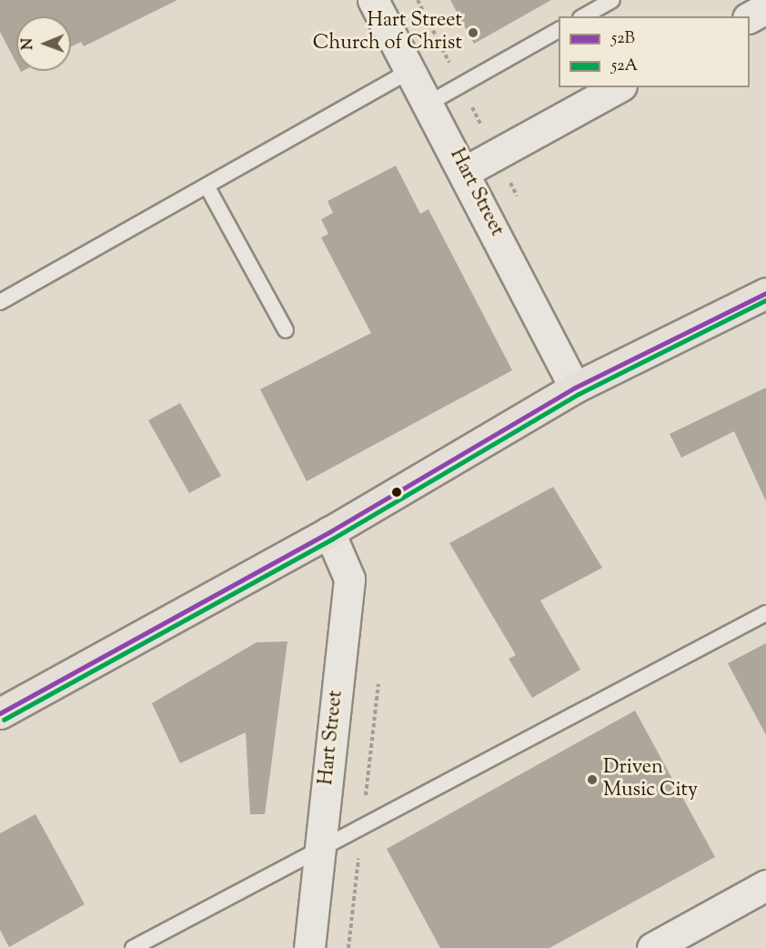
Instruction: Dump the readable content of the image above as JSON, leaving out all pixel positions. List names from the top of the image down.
{
  "streets": {
    "street": ["Hart Street"]
  },
  "places": ["Hart Street Church of Christ", "Driven Music City"],
  "lines": ["transit line 52B", "transit line 52A"],
  "legend": ["52B", "52A"],
  "north": "left"
}
